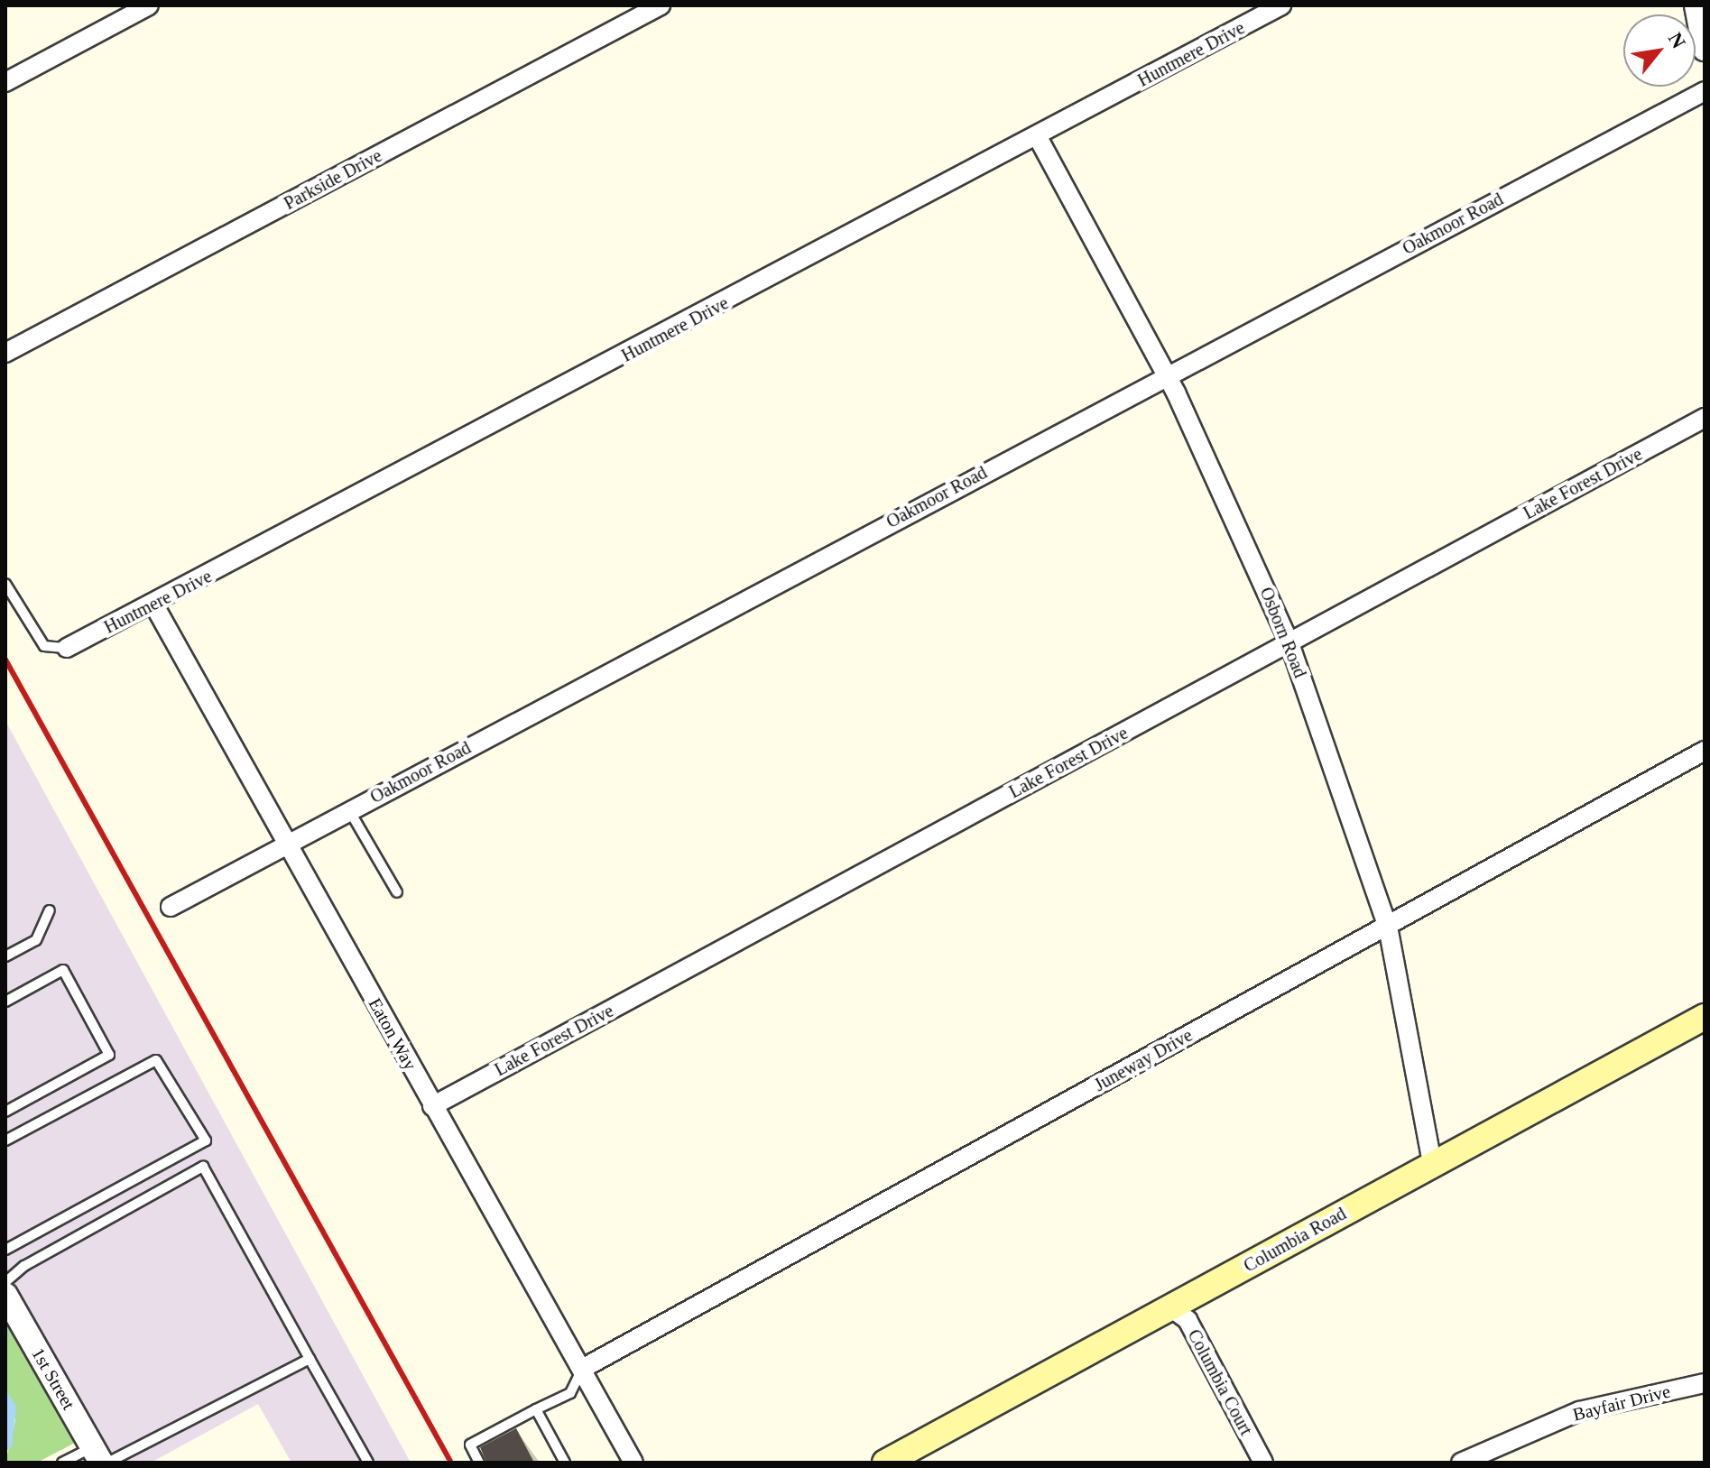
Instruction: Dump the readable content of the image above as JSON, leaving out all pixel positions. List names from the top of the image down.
{
  "streets": {
    "main road": ["Columbia Road"],
    "street": [
      "Huntmere Drive",
      "Parkside Drive",
      "Oakmoor Road",
      "Lake Forest Drive",
      "Osborn Road",
      "Eaton Way",
      "Juneway Drive",
      "1st Street",
      "Columbia Court",
      "Bayfair Drive"
    ]
  },
  "crossings": [
    ["Huntmere Drive", "Osborn Road"],
    ["Huntmere Drive", "Eaton Way"],
    ["Oakmoor Road", "Osborn Road"],
    ["Oakmoor Road", "Eaton Way"],
    ["Lake Forest Drive", "Osborn Road"],
    ["Lake Forest Drive", "Eaton Way"],
    ["Osborn Road", "Juneway Drive"],
    ["Osborn Road", "Columbia Road"],
    ["Eaton Way", "Juneway Drive"],
    ["Columbia Road", "Columbia Court"]
  ],
  "north": "top right"
}
